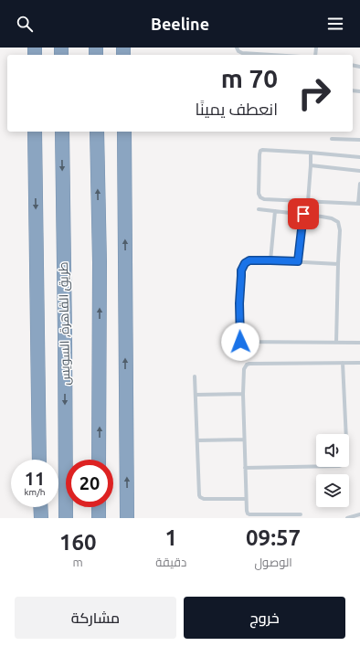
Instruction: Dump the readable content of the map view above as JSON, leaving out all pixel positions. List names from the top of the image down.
{
  "streets": {
    "highway": ["طريق القاهرة, السويس"]
  },
  "page": {
    "header": "Beeline",
    "turn": ["70 m", "انعطف يمينًا"],
    "speed": "11 km/h",
    "limit": "20",
    "eta": [
      "09:57",
      "الوصول",
      "1",
      "دقيقة",
      "160",
      "m"
    ],
    "buttons": ["خروج", "مشاركة"]
  }
}
